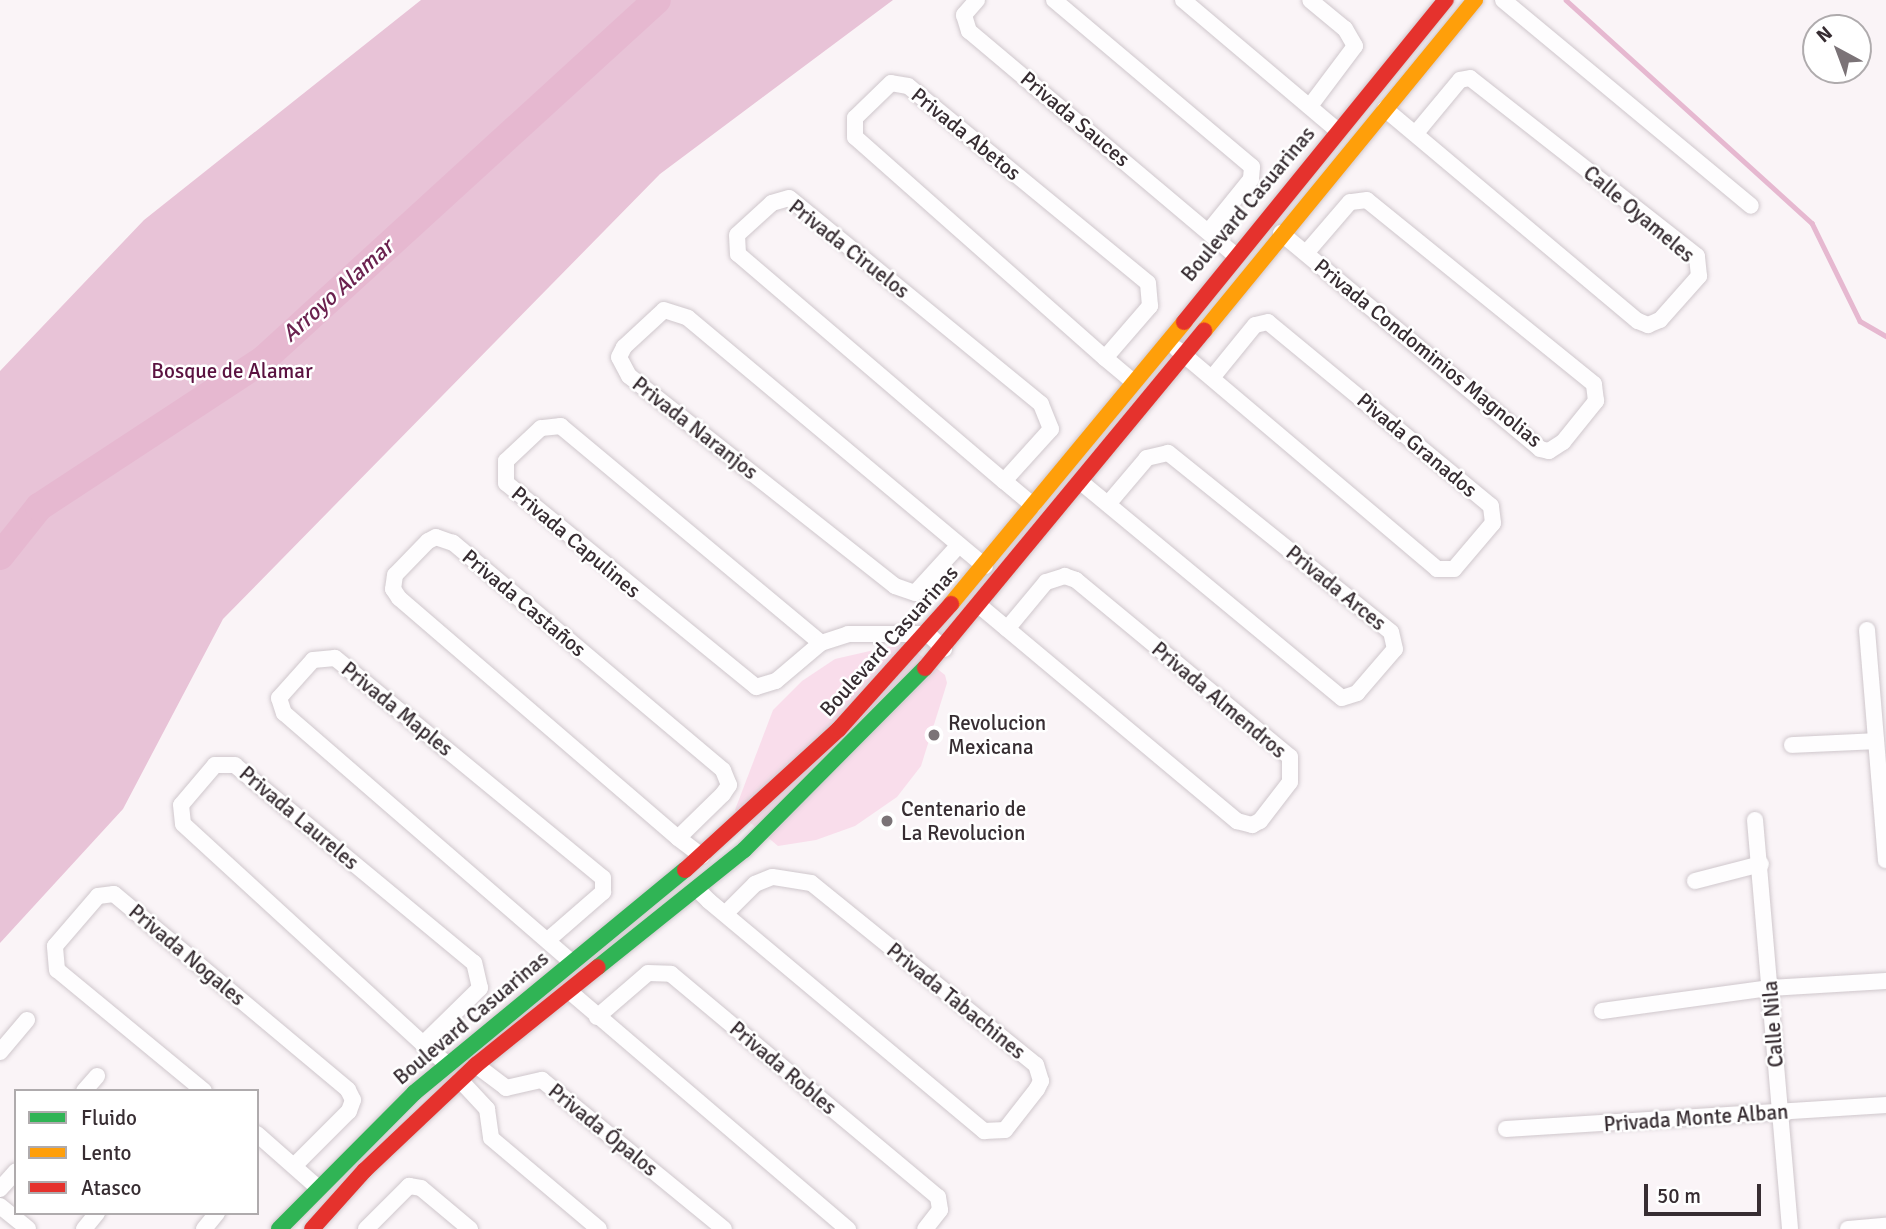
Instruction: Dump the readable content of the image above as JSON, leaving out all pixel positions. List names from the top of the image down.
{
  "streets": {
    "street": [
      "Privada Sauces",
      "Privada Abetos",
      "Boulevard Casuarinas",
      "Calle Oyameles",
      "Privada Ciruelos",
      "Privada Condominios Magnolias",
      "Privada Naranjos",
      "Pivada Granados",
      "Privada Capulines",
      "Privada Arces",
      "Privada Castaños",
      "Privada Almendros",
      "Privada Maples",
      "Privada Laureles",
      "Privada Nogales",
      "Privada Tabachines",
      "Calle Nila",
      "Privada Robles",
      "Privada Monte Alban",
      "Privada Ópalos"
    ]
  },
  "crossings": [
    ["Privada Sauces", "Boulevard Casuarinas"],
    ["Privada Abetos", "Boulevard Casuarinas"],
    ["Boulevard Casuarinas", "Calle Oyameles"],
    ["Boulevard Casuarinas", "Privada Ciruelos"],
    ["Boulevard Casuarinas", "Privada Condominios Magnolias"],
    ["Boulevard Casuarinas", "Privada Naranjos"],
    ["Boulevard Casuarinas", "Pivada Granados"],
    ["Boulevard Casuarinas", "Privada Capulines"],
    ["Boulevard Casuarinas", "Privada Arces"],
    ["Boulevard Casuarinas", "Privada Castaños"],
    ["Boulevard Casuarinas", "Privada Almendros"],
    ["Boulevard Casuarinas", "Privada Maples"],
    ["Boulevard Casuarinas", "Privada Laureles"],
    ["Boulevard Casuarinas", "Privada Tabachines"],
    ["Boulevard Casuarinas", "Privada Ópalos"],
    ["Calle Nila", "Privada Monte Alban"]
  ],
  "water": ["Arroyo Alamar"],
  "parks": ["Bosque de Alamar"],
  "places": ["Revolucion Mexicana", "Centenario de La Revolucion"],
  "legend": ["Fluido", "Lento", "Atasco"],
  "scale_bar": "50 m",
  "north": "top left"
}
